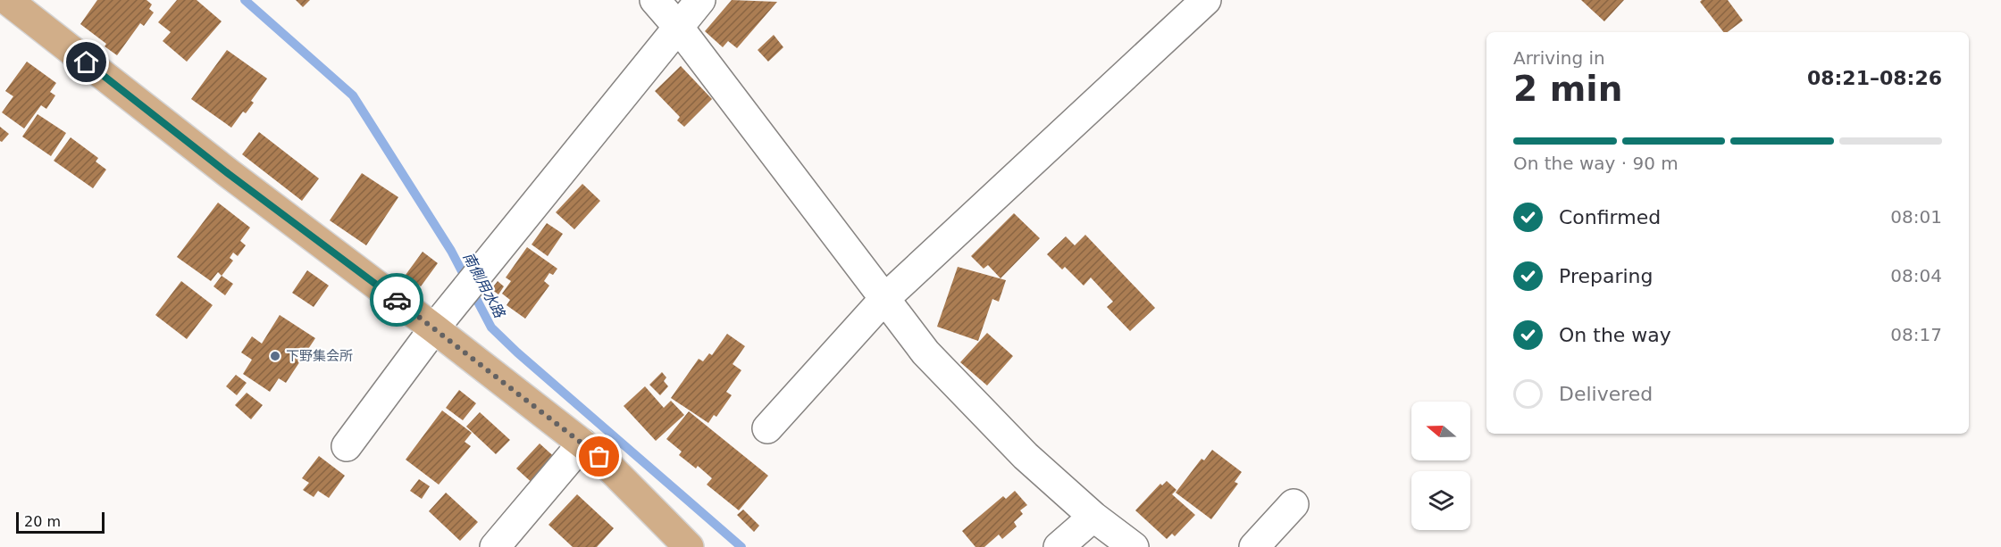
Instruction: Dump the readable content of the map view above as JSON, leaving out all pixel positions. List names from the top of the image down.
{
  "water": ["南側用水路"],
  "places": ["下野集会所"],
  "scale_bar": "20 m",
  "north": "left",
  "page": {
    "heading": ["2 min", "Arriving in", "08:21–08:26"],
    "bar": "On the way · 90 m",
    "list": [
      ["Confirmed", "08:01"],
      ["Preparing", "08:04"],
      ["On the way", "08:17"],
      "Delivered"
    ],
    "scale": "20 m"
  }
}
